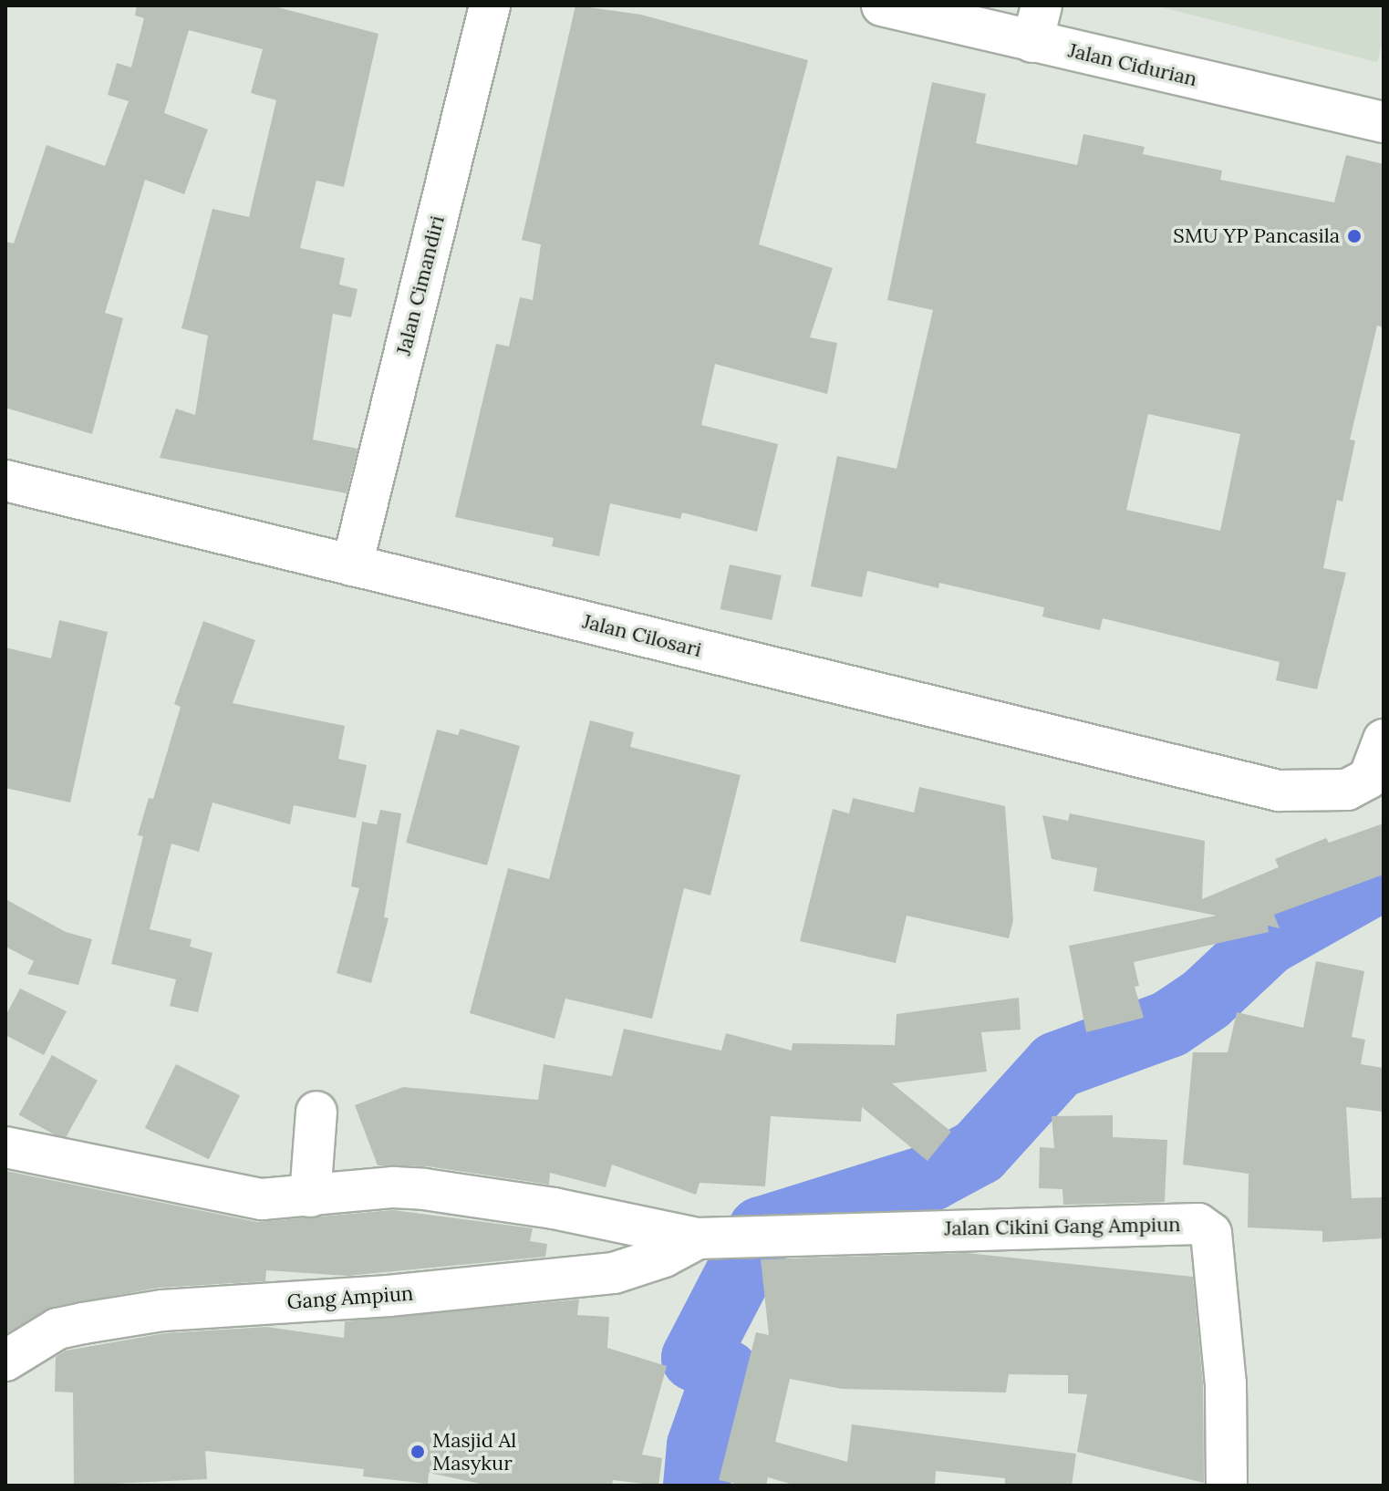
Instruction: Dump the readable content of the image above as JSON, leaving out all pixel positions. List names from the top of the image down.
{
  "streets": {
    "street": [
      "Jalan Cidurian",
      "Jalan Cimandiri",
      "Jalan Cilosari",
      "Jalan Cikini Gang Ampiun",
      "Gang Ampiun"
    ]
  },
  "crossings": [
    ["Jalan Cimandiri", "Jalan Cilosari"],
    ["Jalan Cikini Gang Ampiun", "Gang Ampiun"]
  ],
  "places": ["SMU YP Pancasila", "Masjid Al Masykur"]
}
